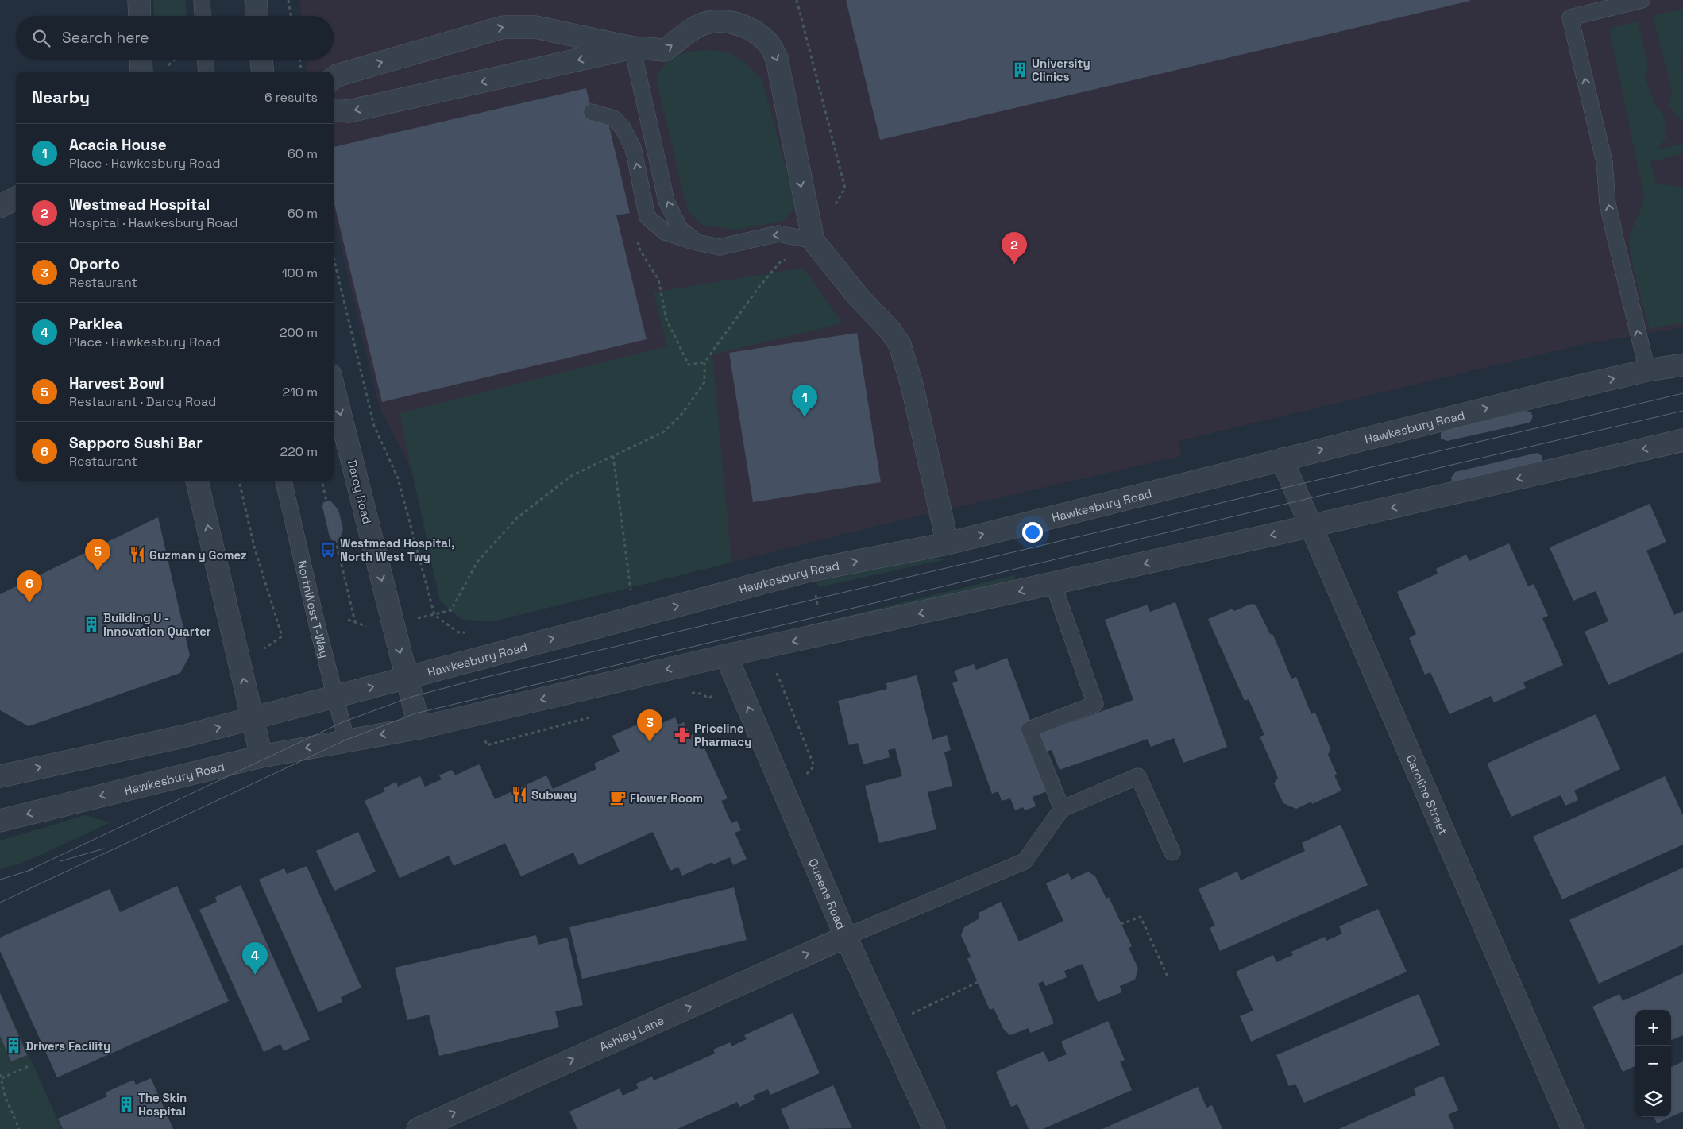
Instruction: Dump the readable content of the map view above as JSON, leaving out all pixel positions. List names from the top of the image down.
{
  "streets": {
    "street": [
      "Hawkesbury Road",
      "Darcy Road",
      "Caroline Street",
      "Queens Road",
      "Ashley Lane"
    ],
    "lane": ["NorthWest T-Way"]
  },
  "crossings": [
    ["Hawkesbury Road", "Darcy Road"],
    ["Hawkesbury Road", "NorthWest T-Way"],
    ["Hawkesbury Road", "Caroline Street"],
    ["Hawkesbury Road", "Queens Road"],
    ["Queens Road", "Ashley Lane"]
  ],
  "one_way": ["Queens Road", "Ashley Lane"],
  "places": {
    "building": [
      "University Clinics",
      "Building U - Innovation Quarter",
      "Drivers Facility",
      "The Skin Hospital"
    ],
    "bus stop": ["Westmead Hospital, North West Twy"],
    "restaurant": ["Guzman y Gomez", "Subway"],
    "pharmacy": ["Priceline Pharmacy"],
    "cafe": ["Flower Room"]
  },
  "page": {
    "search": "Search here",
    "heading": ["Nearby", "6 results"],
    "list": [
      {
        "mark": "1",
        "name": "Acacia House",
        "note": "Place · Hawkesbury Road",
        "value": "60 m"
      },
      {
        "mark": "2",
        "name": "Westmead Hospital",
        "note": "Hospital · Hawkesbury Road",
        "value": "60 m"
      },
      {
        "mark": "3",
        "name": "Oporto",
        "note": "Restaurant",
        "value": "100 m"
      },
      {
        "mark": "4",
        "name": "Parklea",
        "note": "Place · Hawkesbury Road",
        "value": "200 m"
      },
      {
        "mark": "5",
        "name": "Harvest Bowl",
        "note": "Restaurant · Darcy Road",
        "value": "210 m"
      },
      {
        "mark": "6",
        "name": "Sapporo Sushi Bar",
        "note": "Restaurant",
        "value": "220 m"
      }
    ],
    "pins": [
      "2",
      "1",
      "5",
      "6",
      "3",
      "4"
    ],
    "map_buttons": ["+", "−"]
  }
}
